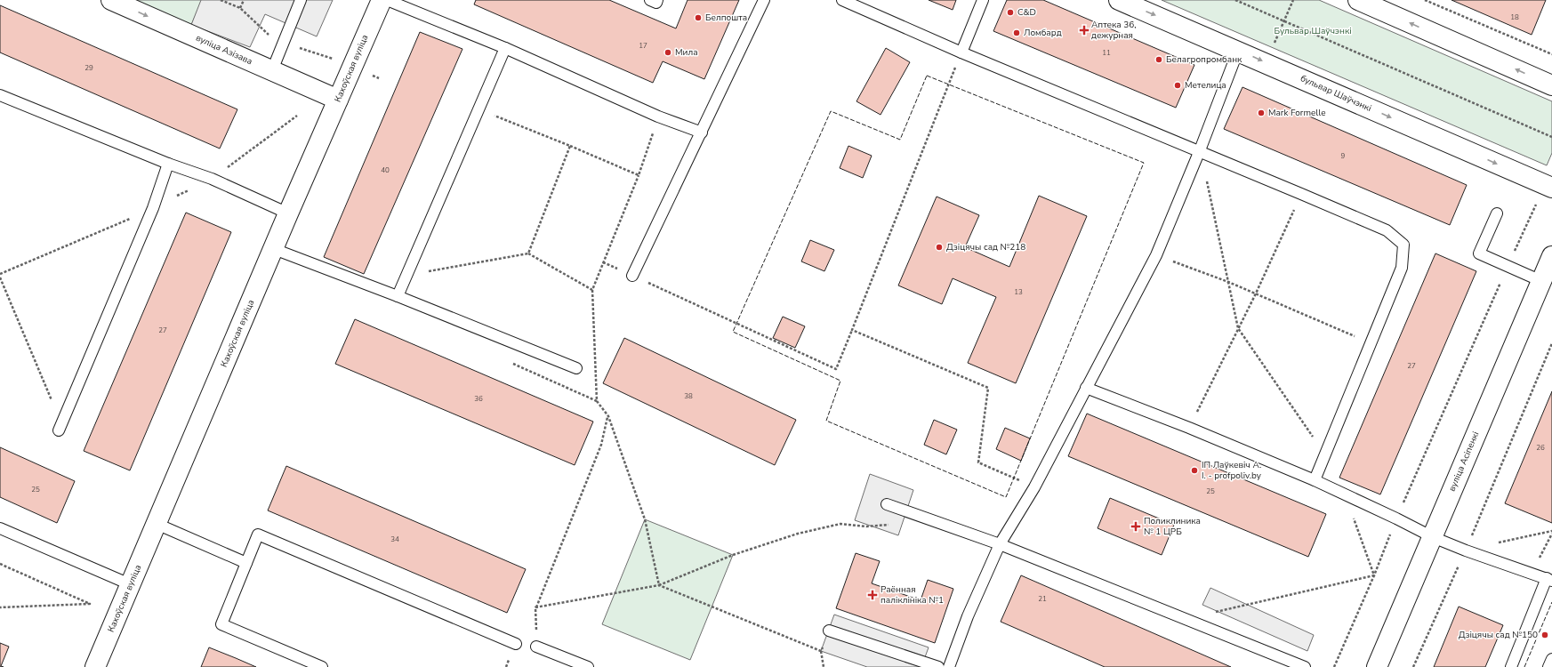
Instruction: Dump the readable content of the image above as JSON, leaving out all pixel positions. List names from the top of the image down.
{
  "streets": {
    "street": [
      "вуліца Азізава",
      "Кахоўская вуліца",
      "бульвар Шаўчэнкі",
      "вуліца Асіпенкі"
    ]
  },
  "crossings": [
    ["вуліца Азізава", "Кахоўская вуліца"]
  ],
  "one_way": ["вуліца Азізава"],
  "parks": ["Бульвар Шаўчэнкі"],
  "places": {
    "other": [
      "C&D",
      "Белпошта",
      "Ломбард",
      "Мила",
      "Белагропромбанк",
      "Метелица",
      "Mark Formelle",
      "Дзіцячы сад №218",
      "ІП Лаўкевіч А. І. - profpoliv.by",
      "Дзіцячы сад №150"
    ],
    "health": ["Аптека 36, дежурная", "Поликлиника № 1 ЦРБ", "Раённая паліклініка №1"]
  },
  "house_numbers": [
    "18",
    "17",
    "11",
    "29",
    "9",
    "40",
    "13",
    "27",
    "27",
    "38",
    "36",
    "26",
    "25",
    "25",
    "34",
    "21"
  ]
}
